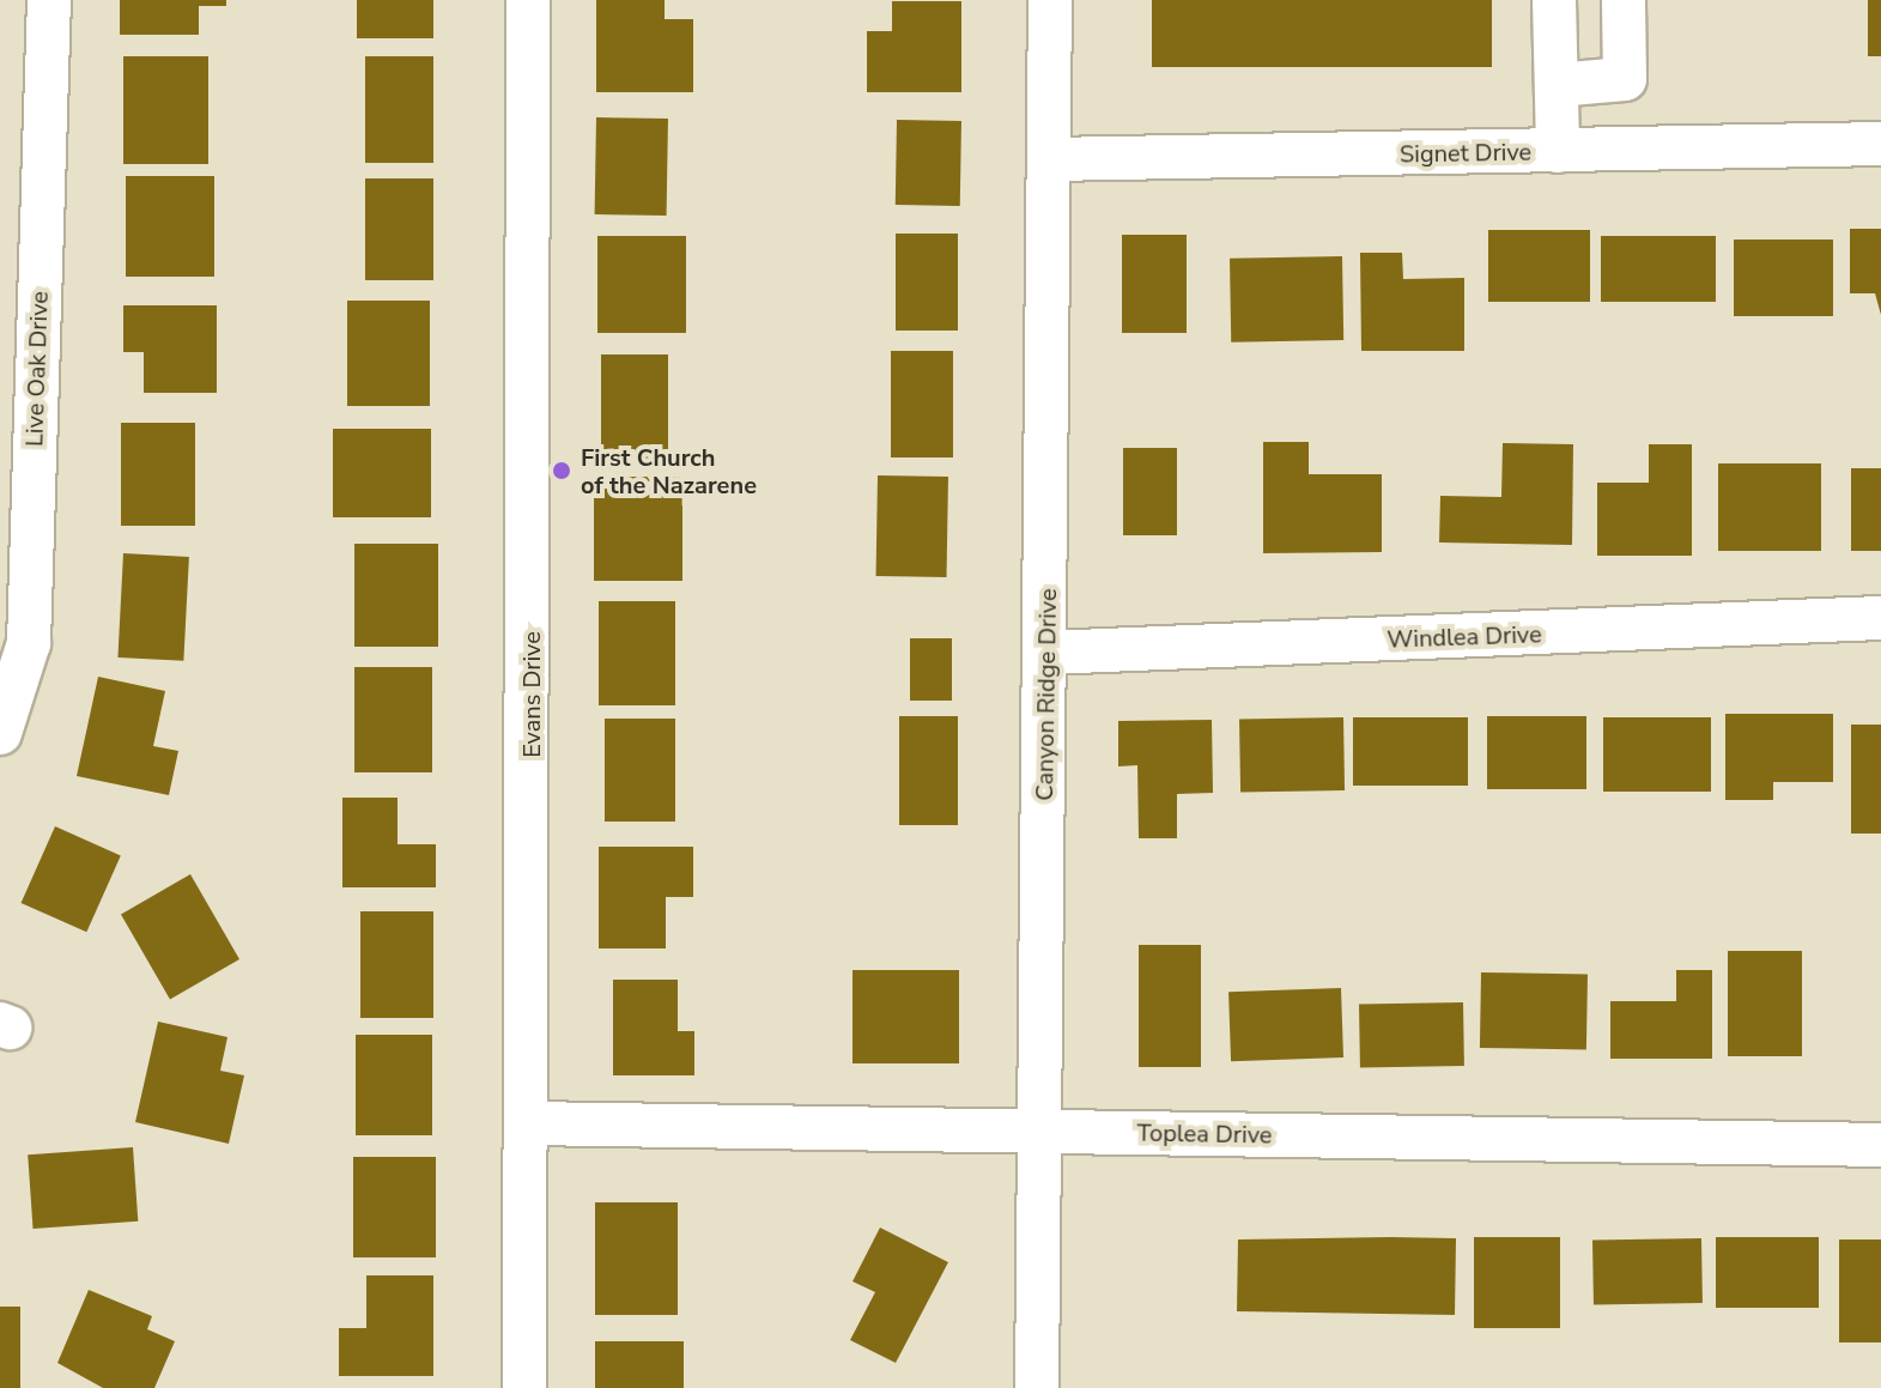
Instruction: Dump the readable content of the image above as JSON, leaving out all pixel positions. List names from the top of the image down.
{
  "streets": {
    "street": [
      "Signet Drive",
      "Live Oak Drive",
      "Windlea Drive",
      "Evans Drive",
      "Canyon Ridge Drive",
      "Toplea Drive"
    ]
  },
  "crossings": [
    ["Signet Drive", "Canyon Ridge Drive"],
    ["Windlea Drive", "Canyon Ridge Drive"],
    ["Evans Drive", "Toplea Drive"],
    ["Canyon Ridge Drive", "Toplea Drive"]
  ],
  "places": ["First Church of the Nazarene"]
}
